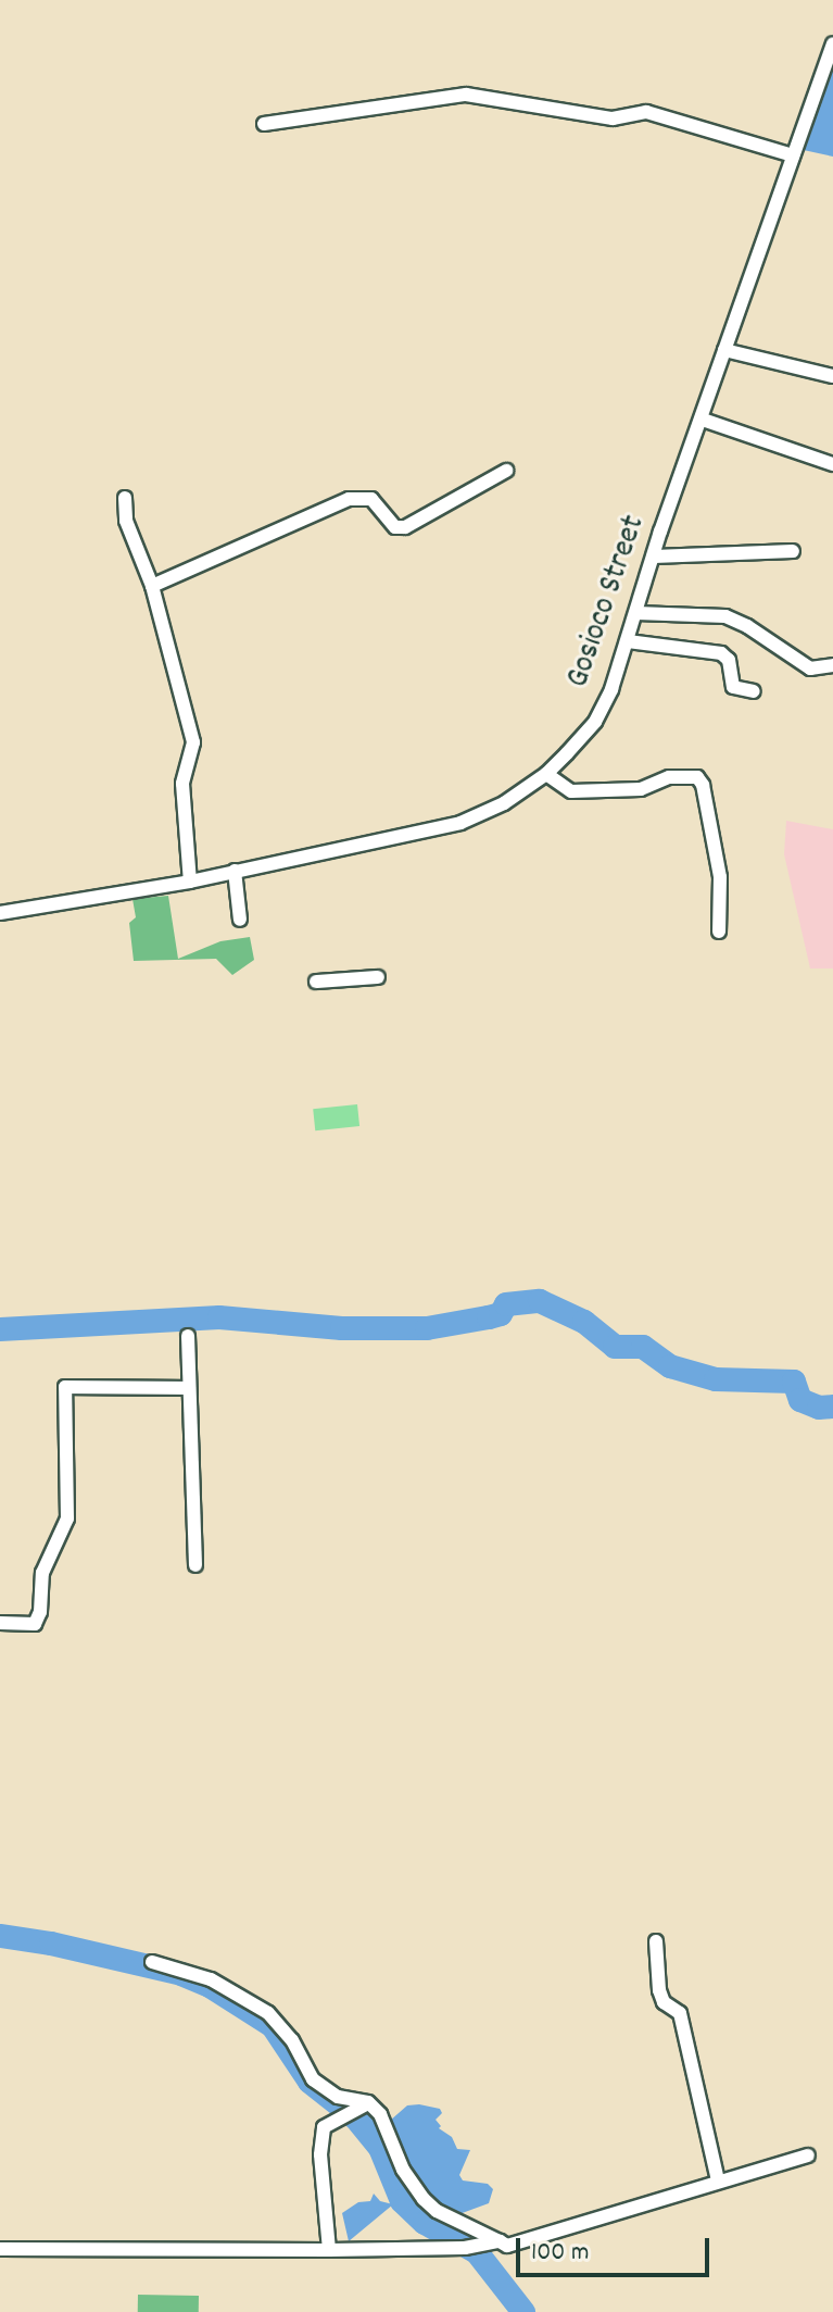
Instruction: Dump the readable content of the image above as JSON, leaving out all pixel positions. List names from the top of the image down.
{
  "streets": {
    "street": ["Gosioco Street"]
  },
  "scale_bar": "100 m"
}
